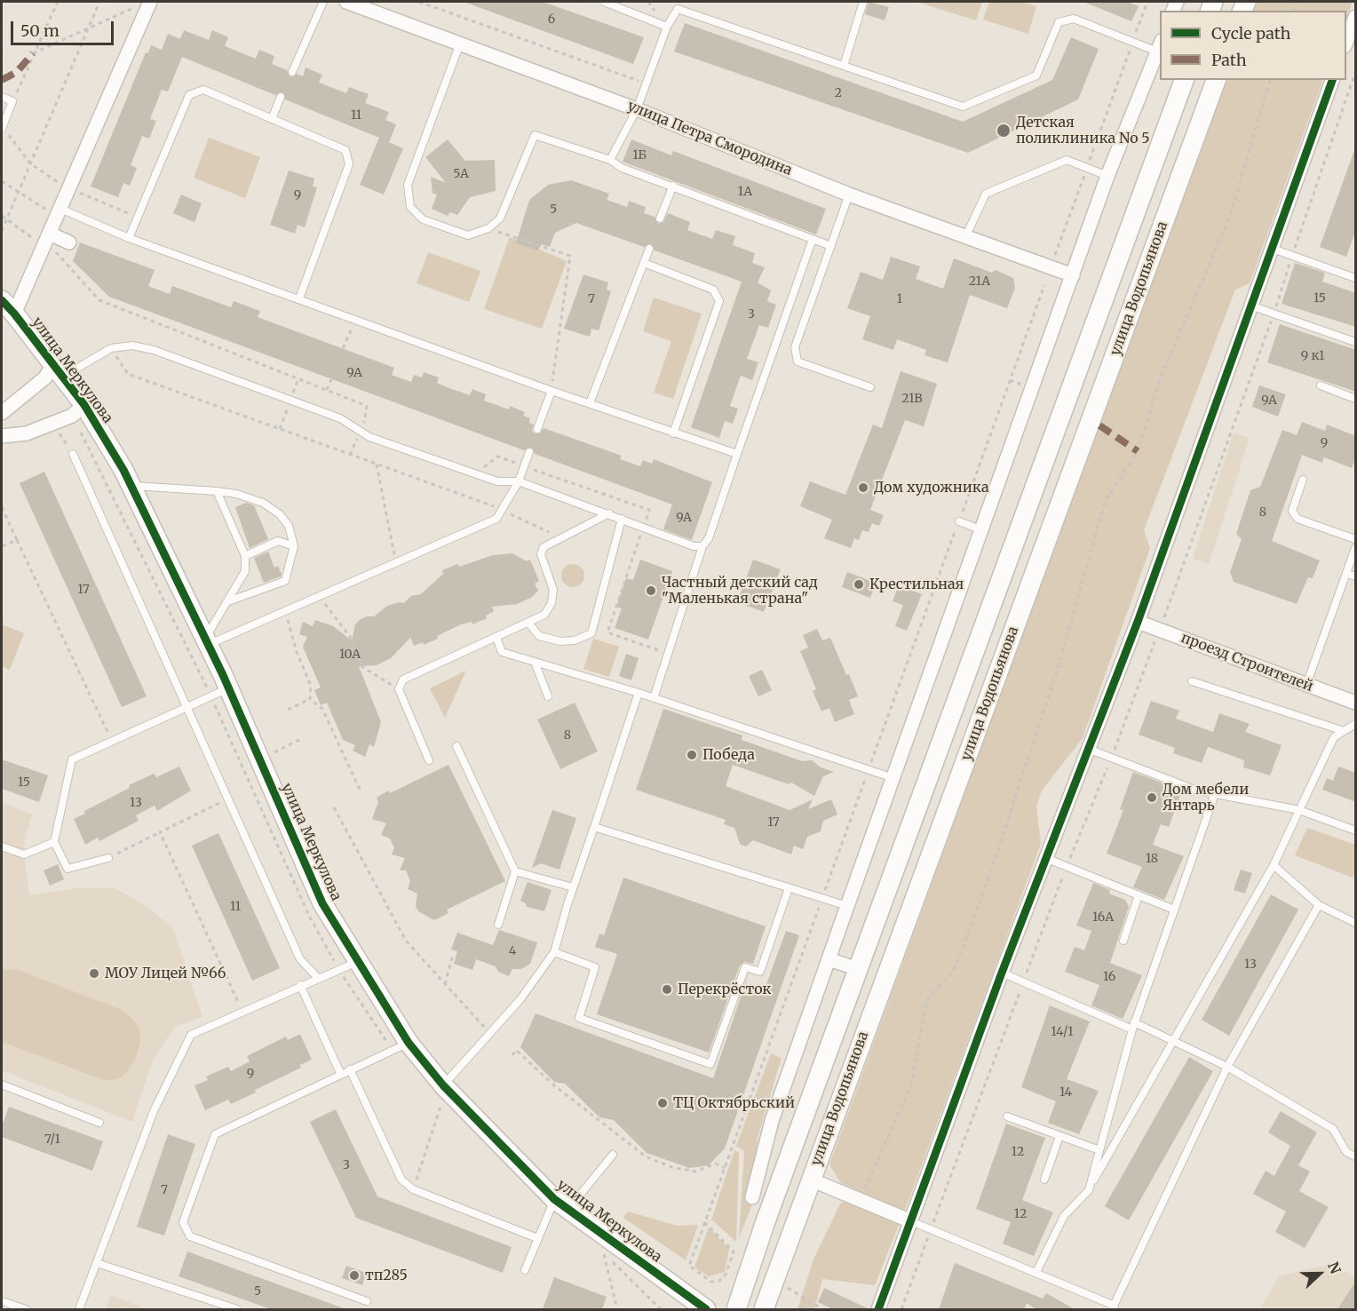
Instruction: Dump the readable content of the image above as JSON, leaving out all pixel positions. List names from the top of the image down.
{
  "streets": {
    "main road": ["улица Водопьянова", "улица Меркулова"],
    "street": ["улица Петра Смородина", "проезд Строителей"]
  },
  "places": [
    "Детская поликлиника No 5",
    "Дом художника",
    "Крестильная",
    "Частный детский сад \"Маленькая страна\"",
    "Победа",
    "Дом мебели Янтарь",
    "МОУ Лицей №66",
    "Перекрёсток",
    "ТЦ Октябрьский",
    "тп285"
  ],
  "house_numbers": [
    "6",
    "2",
    "11",
    "1Б",
    "5А",
    "1А",
    "9",
    "5",
    "21А",
    "15",
    "7",
    "1",
    "3",
    "9 к1",
    "9А",
    "21В",
    "9А",
    "9",
    "8",
    "9А",
    "17",
    "10А",
    "8",
    "15",
    "13",
    "17",
    "18",
    "11",
    "16А",
    "4",
    "13",
    "16",
    "14/1",
    "9",
    "14",
    "7/1",
    "12",
    "3",
    "7",
    "12",
    "5"
  ],
  "legend": ["Cycle path", "Path"],
  "scale_bar": "50 m",
  "north": "right"
}
